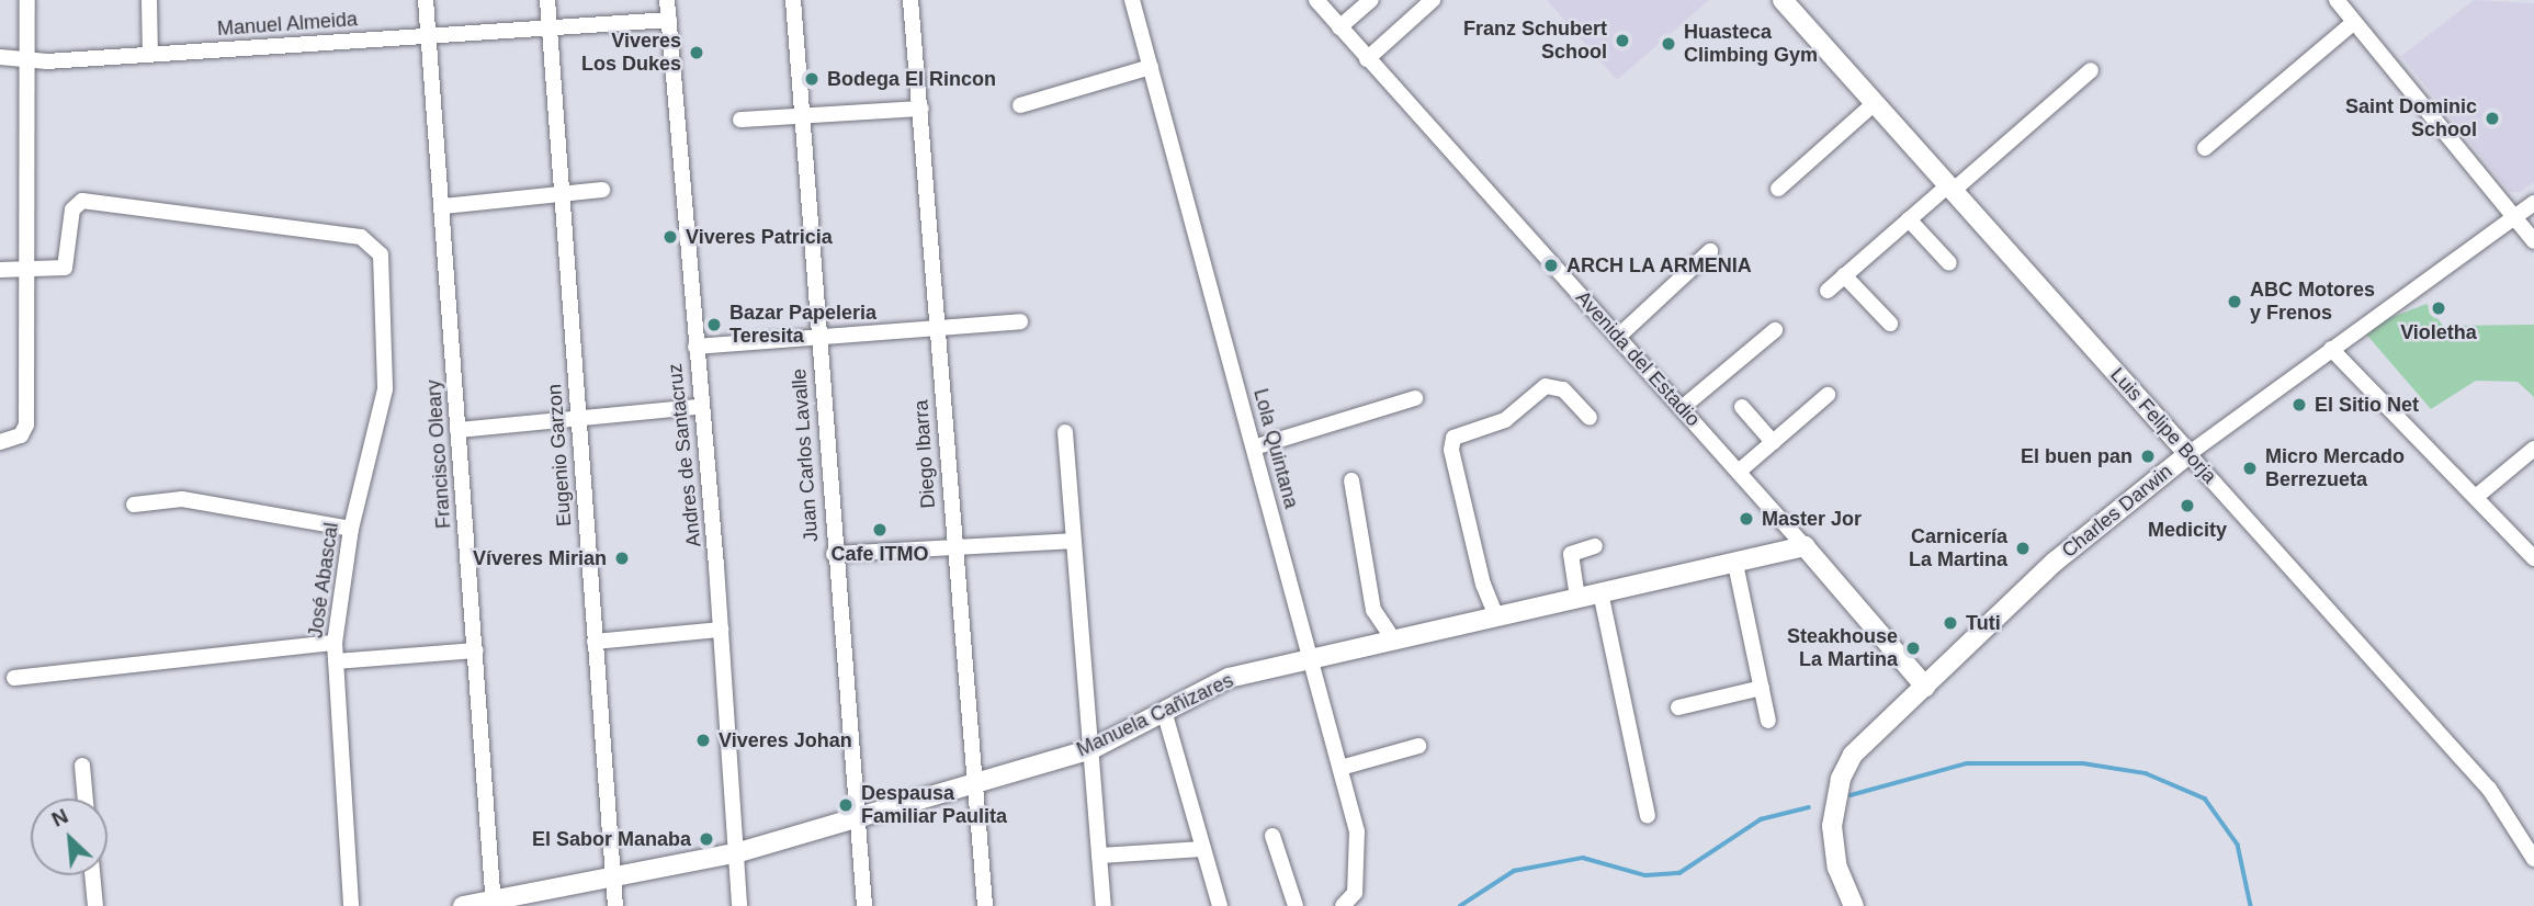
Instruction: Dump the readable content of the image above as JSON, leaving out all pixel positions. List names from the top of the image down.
{
  "streets": {
    "street": [
      "Manuel Almeida",
      "Avenida del Estadio",
      "Luis Felipe Borja",
      "Lola Quintana",
      "Francisco Oleary",
      "Diego Ibarra",
      "Eugenio Garzon",
      "Andres de Santacruz",
      "Juan Carlos Lavalle",
      "Charles Darwin",
      "José Abascal",
      "Manuela Cañizares"
    ]
  },
  "crossings": [
    ["Manuel Almeida", "Francisco Oleary"],
    ["Manuel Almeida", "Eugenio Garzon"],
    ["Manuel Almeida", "Andres de Santacruz"],
    ["Avenida del Estadio", "Charles Darwin"],
    ["Avenida del Estadio", "Manuela Cañizares"],
    ["Luis Felipe Borja", "Charles Darwin"],
    ["Lola Quintana", "Manuela Cañizares"],
    ["Francisco Oleary", "Manuela Cañizares"],
    ["Diego Ibarra", "Manuela Cañizares"],
    ["Eugenio Garzon", "Manuela Cañizares"],
    ["Andres de Santacruz", "Manuela Cañizares"],
    ["Juan Carlos Lavalle", "Manuela Cañizares"]
  ],
  "places": [
    "Franz Schubert School",
    "Huasteca Climbing Gym",
    "Viveres Los Dukes",
    "Bodega El Rincon",
    "Saint Dominic School",
    "Viveres Patricia",
    "ARCH LA ARMENIA",
    "ABC Motores y Frenos",
    "Violetha",
    "Bazar Papeleria Teresita",
    "El Sitio Net",
    "El buen pan",
    "Micro Mercado Berrezueta",
    "Medicity",
    "Master Jor",
    "Cafe ITMO",
    "Carnicería La Martina",
    "Víveres Mirian",
    "Tuti",
    "Steakhouse La Martina",
    "Viveres Johan",
    "Despausa Familiar Paulita",
    "El Sabor Manaba"
  ],
  "north": "top left"
}
